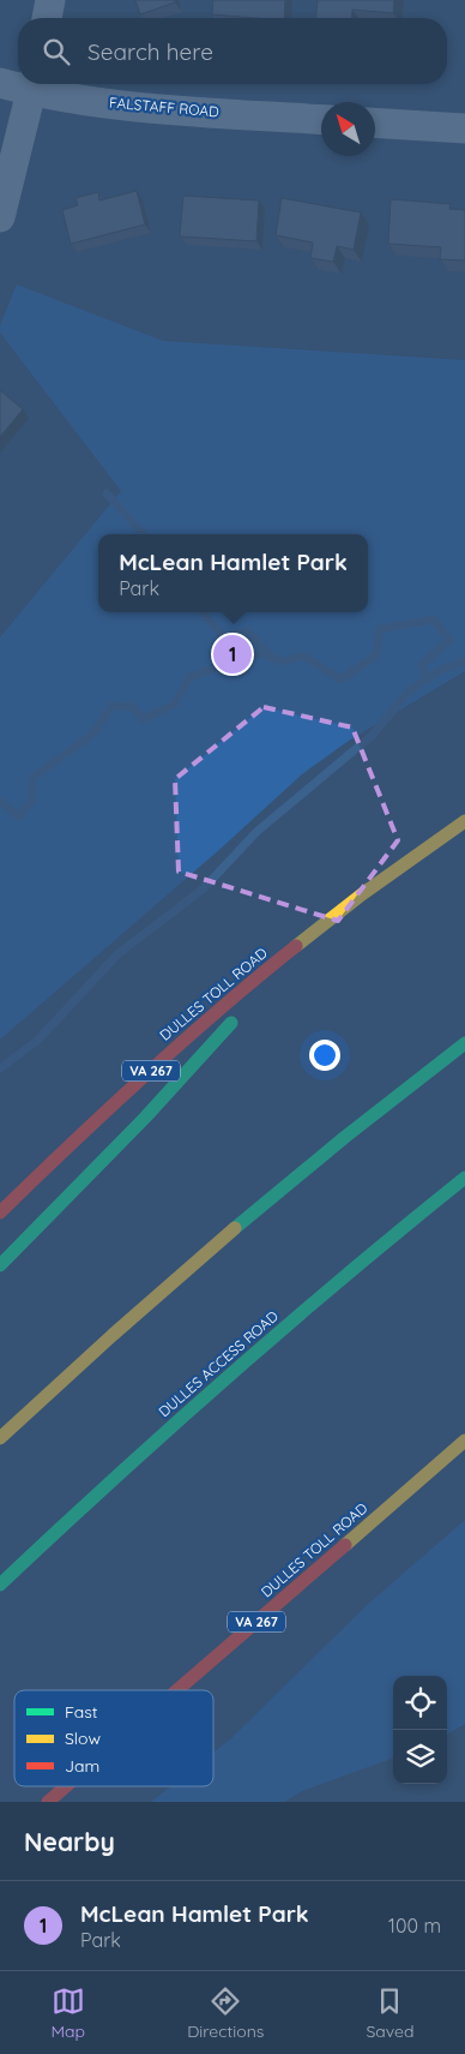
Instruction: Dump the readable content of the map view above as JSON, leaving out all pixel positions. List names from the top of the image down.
{
  "streets": {
    "highway": ["DULLES TOLL ROAD", "VA 267", "DULLES ACCESS ROAD"],
    "street": ["FALSTAFF ROAD"]
  },
  "legend": ["Fast", "Slow", "Jam"],
  "north": "top left",
  "page": {
    "search": "Search here",
    "popup": ["McLean Hamlet Park", "Park"],
    "pins": "1",
    "heading": "Nearby",
    "list": [
      {
        "mark": "1",
        "name": "McLean Hamlet Park",
        "note": "Park",
        "value": "100 m"
      }
    ],
    "nav": ["Map", "Directions", "Saved"]
  }
}
